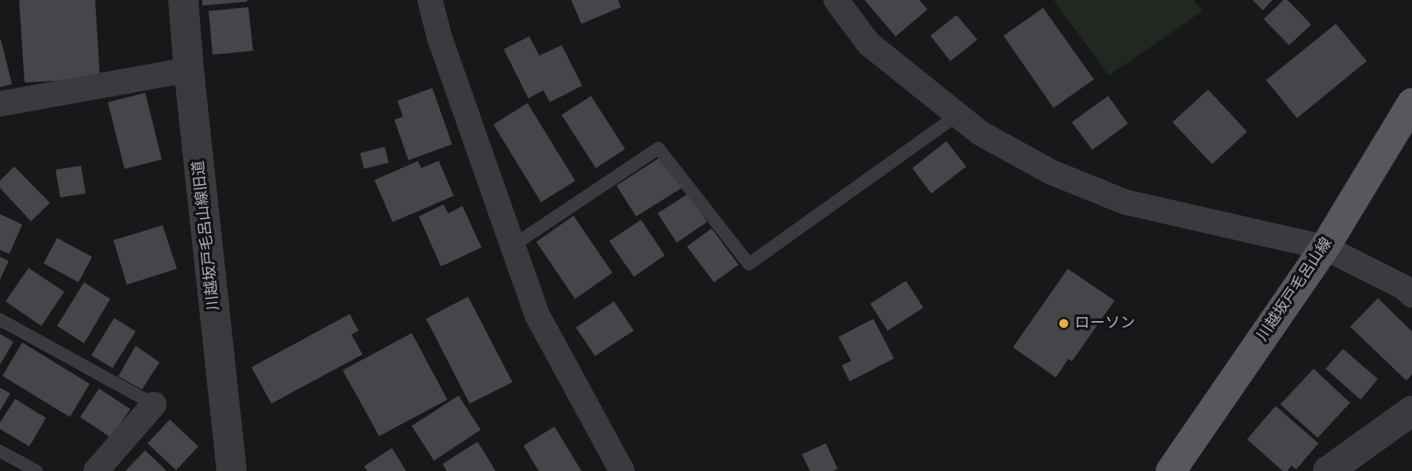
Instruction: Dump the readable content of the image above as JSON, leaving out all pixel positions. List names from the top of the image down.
{
  "streets": {
    "main road": ["川越坂戸毛呂山線"],
    "street": ["川越坂戸毛呂山線旧道"]
  },
  "places": ["ローソン"]
}
